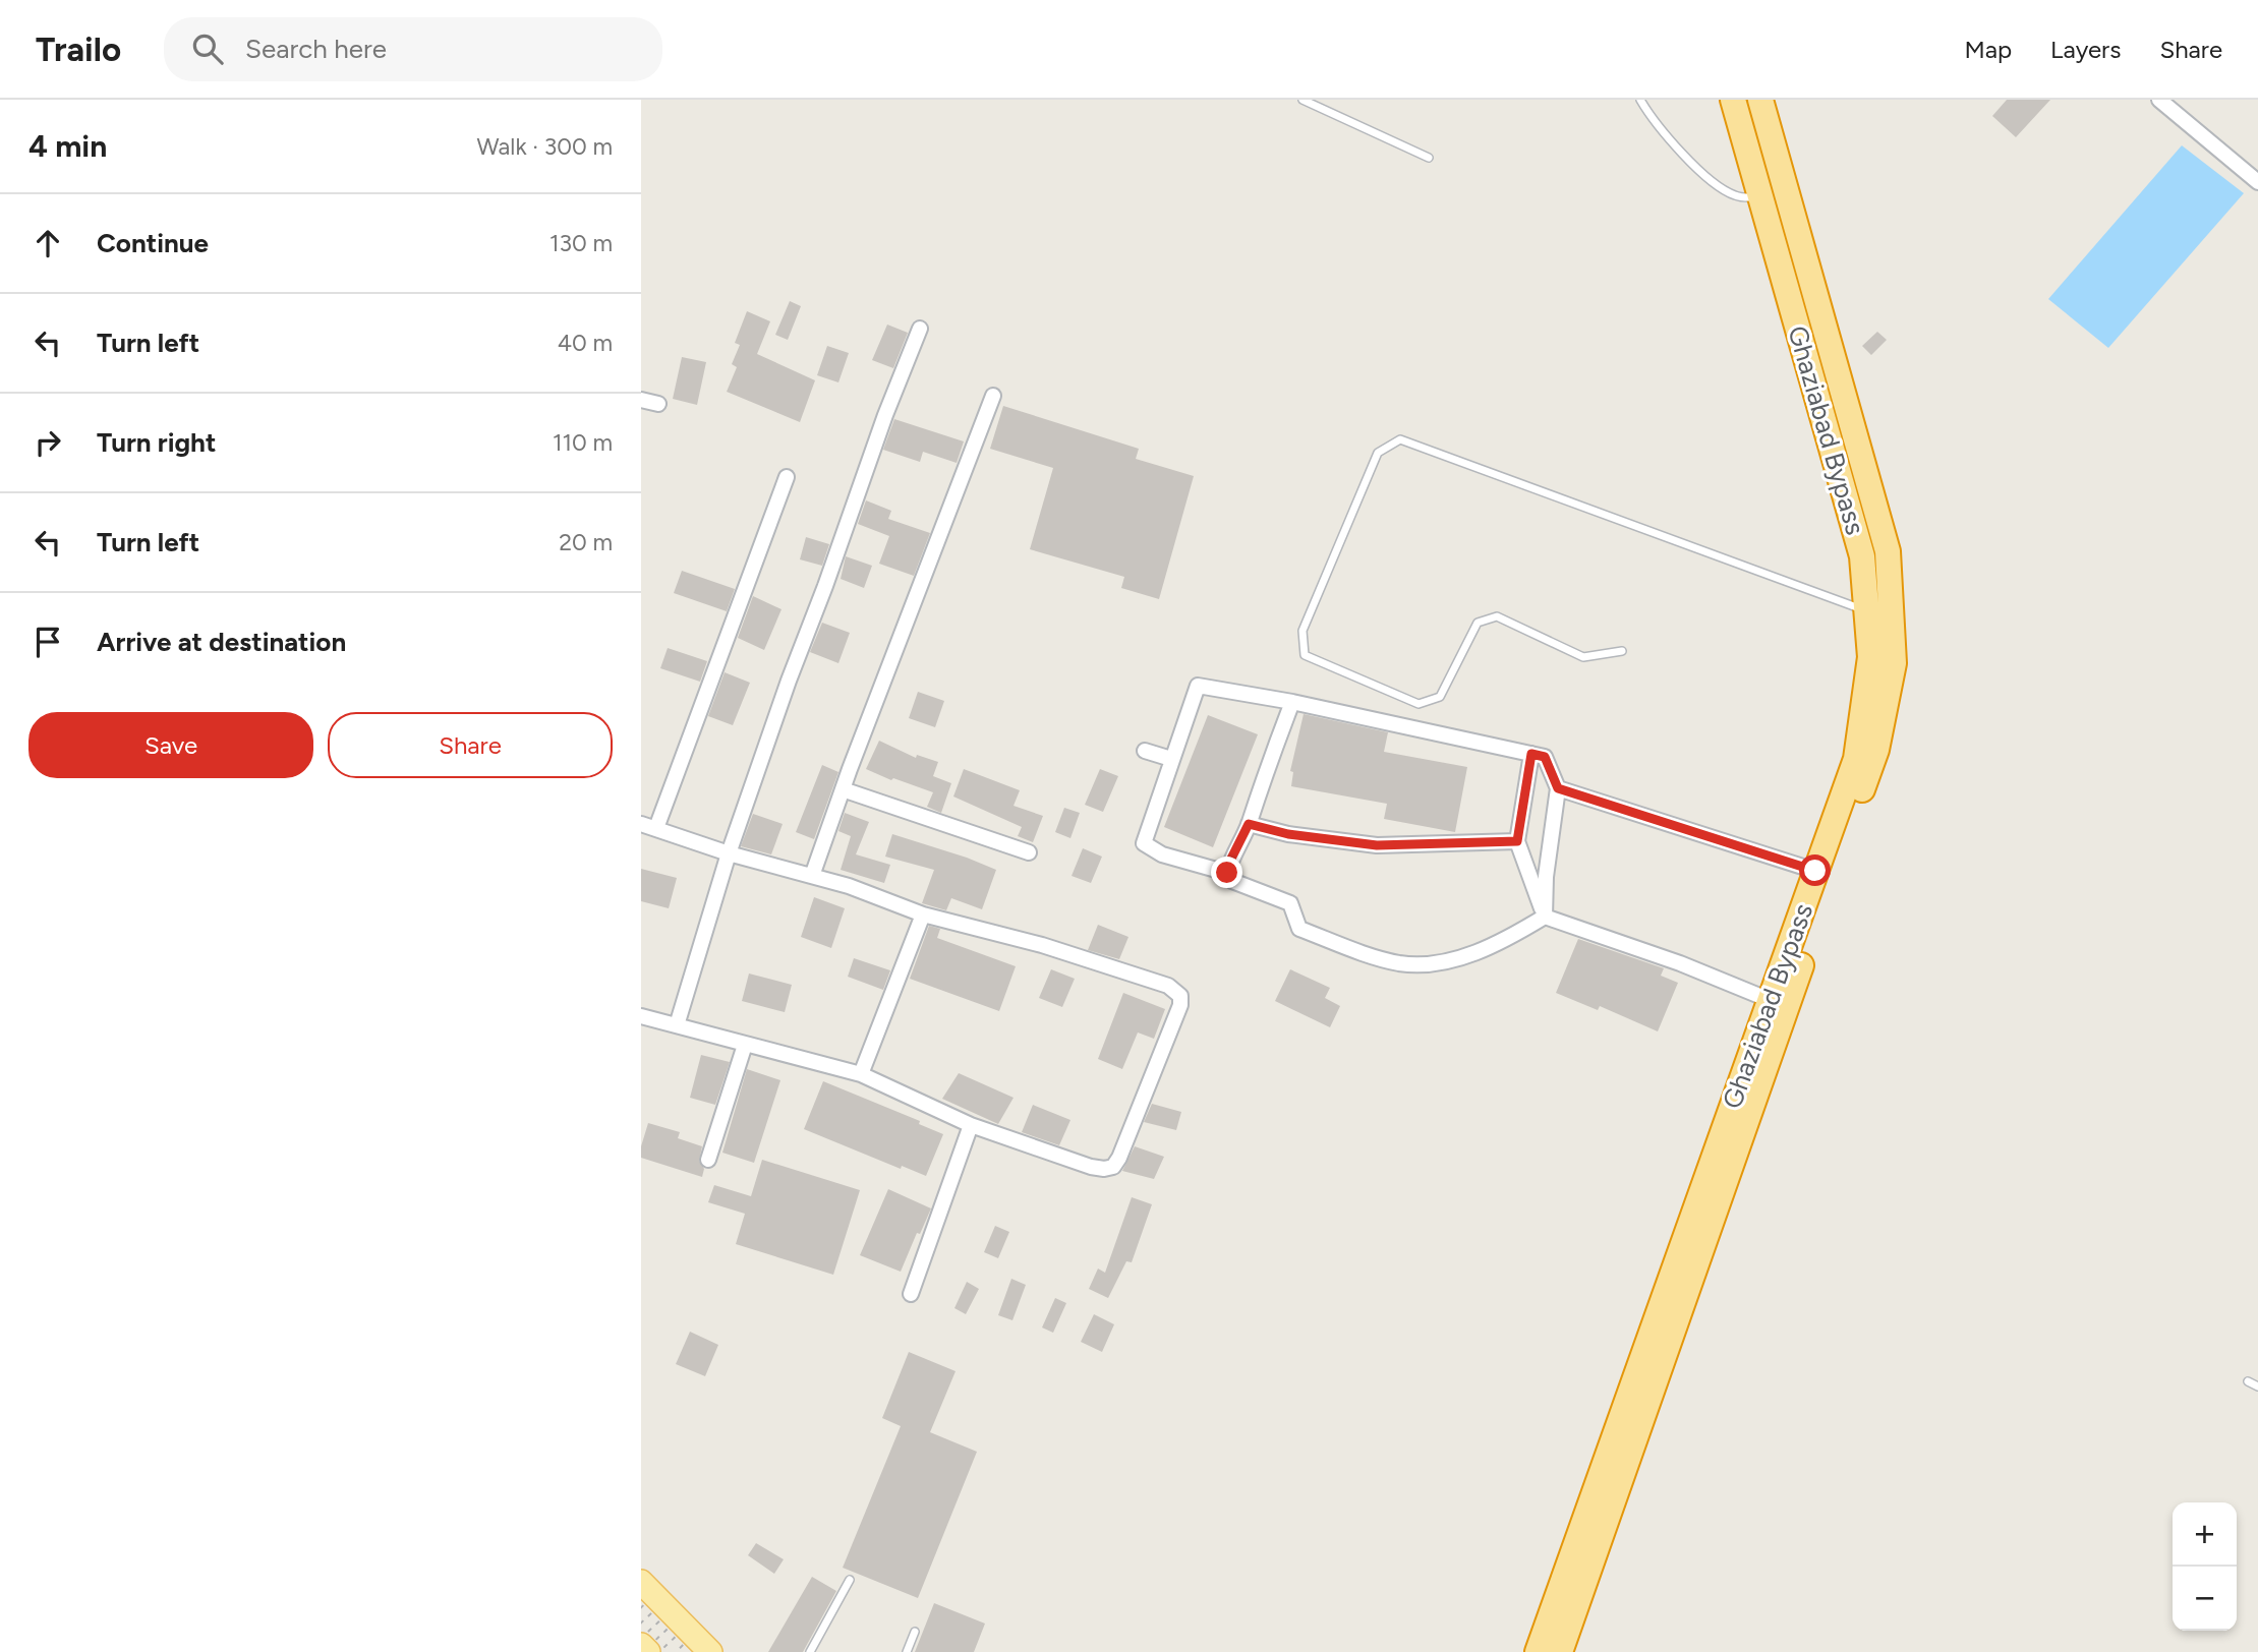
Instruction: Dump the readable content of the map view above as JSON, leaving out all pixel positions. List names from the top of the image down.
{
  "streets": {
    "highway": ["Ghaziabad Bypass"]
  },
  "page": {
    "header": "Trailo",
    "search": "Search here",
    "nav": ["Map", "Layers", "Share"],
    "heading": ["4 min", "Walk · 300 m"],
    "list": [
      ["Continue", "130 m"],
      ["Turn left", "40 m"],
      ["Turn right", "110 m"],
      ["Turn left", "20 m"],
      "Arrive at destination"
    ],
    "buttons": ["Save", "Share"],
    "map_buttons": ["+", "−"]
  }
}
